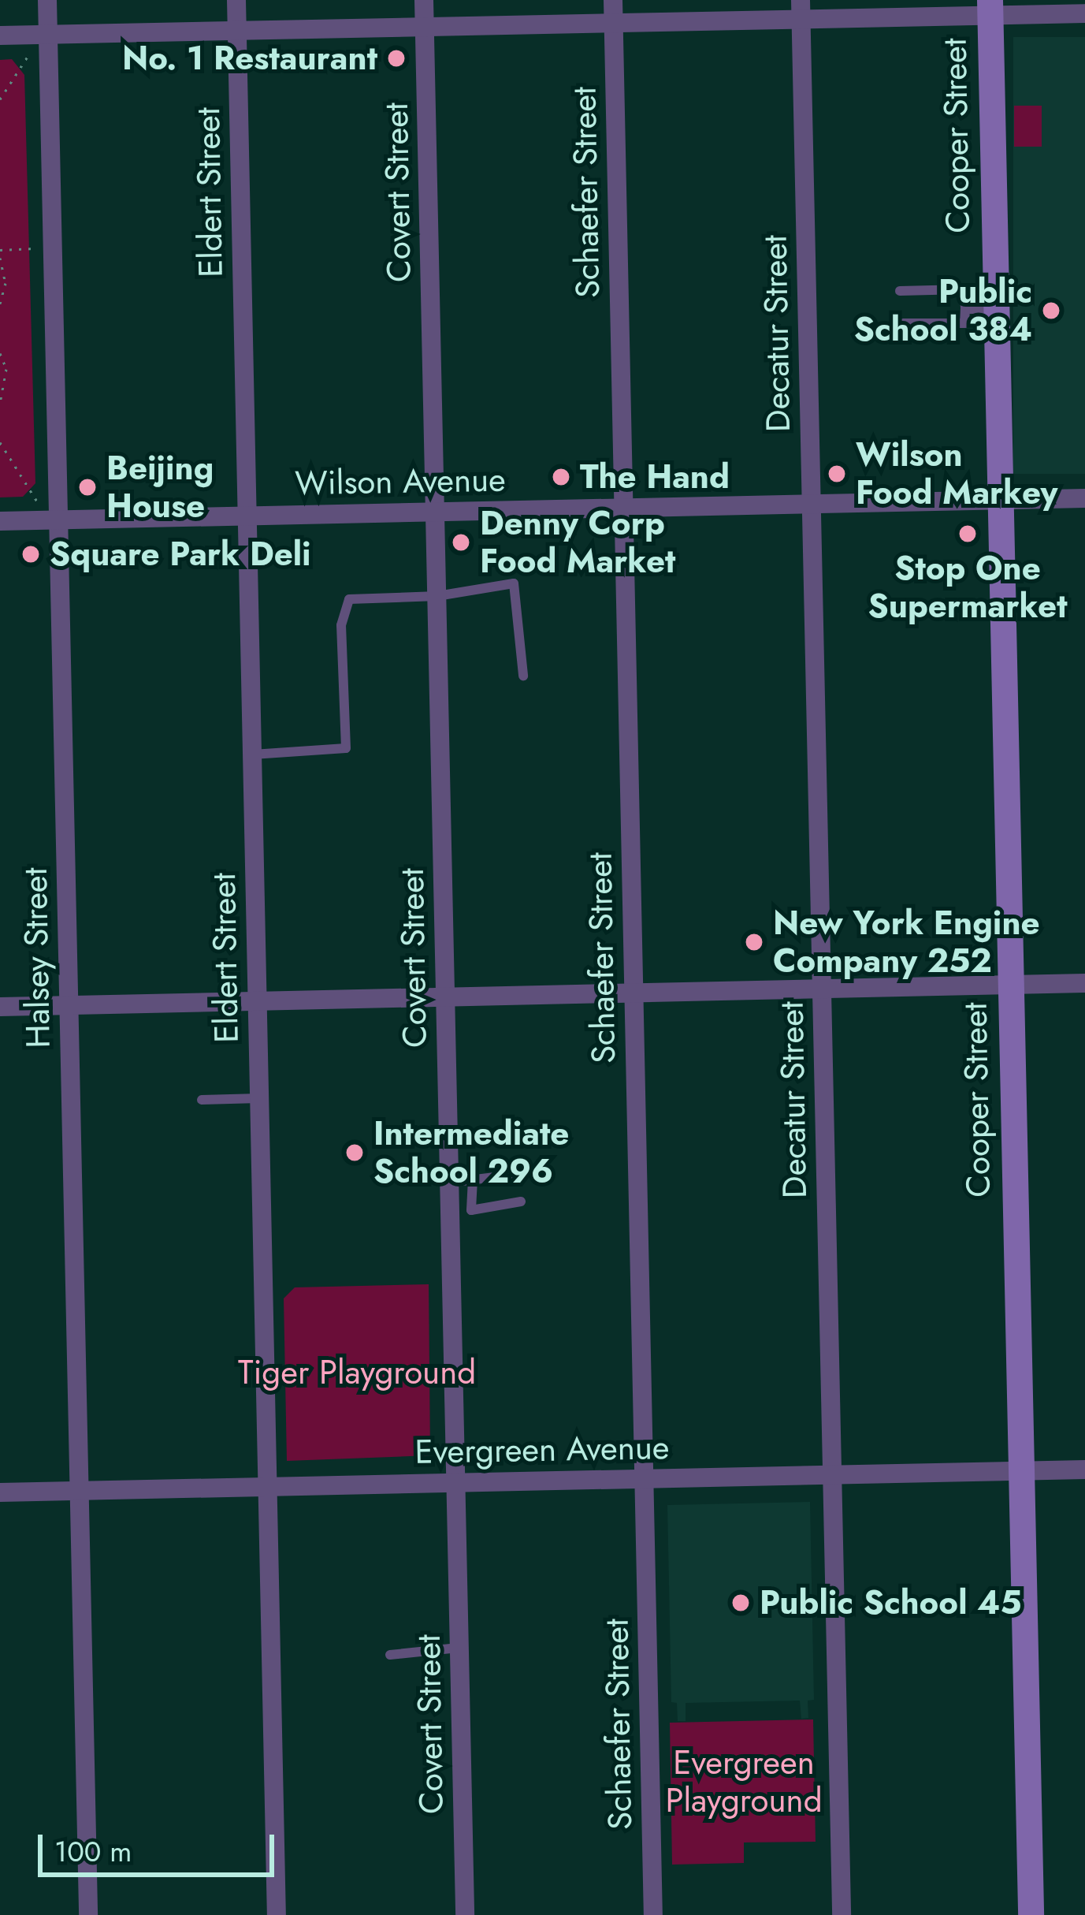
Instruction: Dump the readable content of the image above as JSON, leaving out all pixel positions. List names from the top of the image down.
{
  "streets": {
    "main road": ["Cooper Street"],
    "street": [
      "Eldert Street",
      "Covert Street",
      "Schaefer Street",
      "Decatur Street",
      "Wilson Avenue",
      "Halsey Street",
      "Evergreen Avenue"
    ]
  },
  "crossings": [
    ["Cooper Street", "Wilson Avenue"],
    ["Cooper Street", "Evergreen Avenue"],
    ["Eldert Street", "Wilson Avenue"],
    ["Eldert Street", "Evergreen Avenue"],
    ["Covert Street", "Wilson Avenue"],
    ["Covert Street", "Evergreen Avenue"],
    ["Schaefer Street", "Wilson Avenue"],
    ["Schaefer Street", "Evergreen Avenue"],
    ["Decatur Street", "Wilson Avenue"],
    ["Decatur Street", "Evergreen Avenue"],
    ["Wilson Avenue", "Halsey Street"],
    ["Halsey Street", "Evergreen Avenue"]
  ],
  "parks": ["Tiger Playground", "Evergreen Playground"],
  "places": [
    "No. 1 Restaurant",
    "Public School 384",
    "Wilson Food Markey",
    "The Hand",
    "Beijing House",
    "Stop One Supermarket",
    "Denny Corp Food Market",
    "Square Park Deli",
    "New York Engine Company 252",
    "Intermediate School 296",
    "Public School 45"
  ],
  "scale_bar": "100 m"
}
